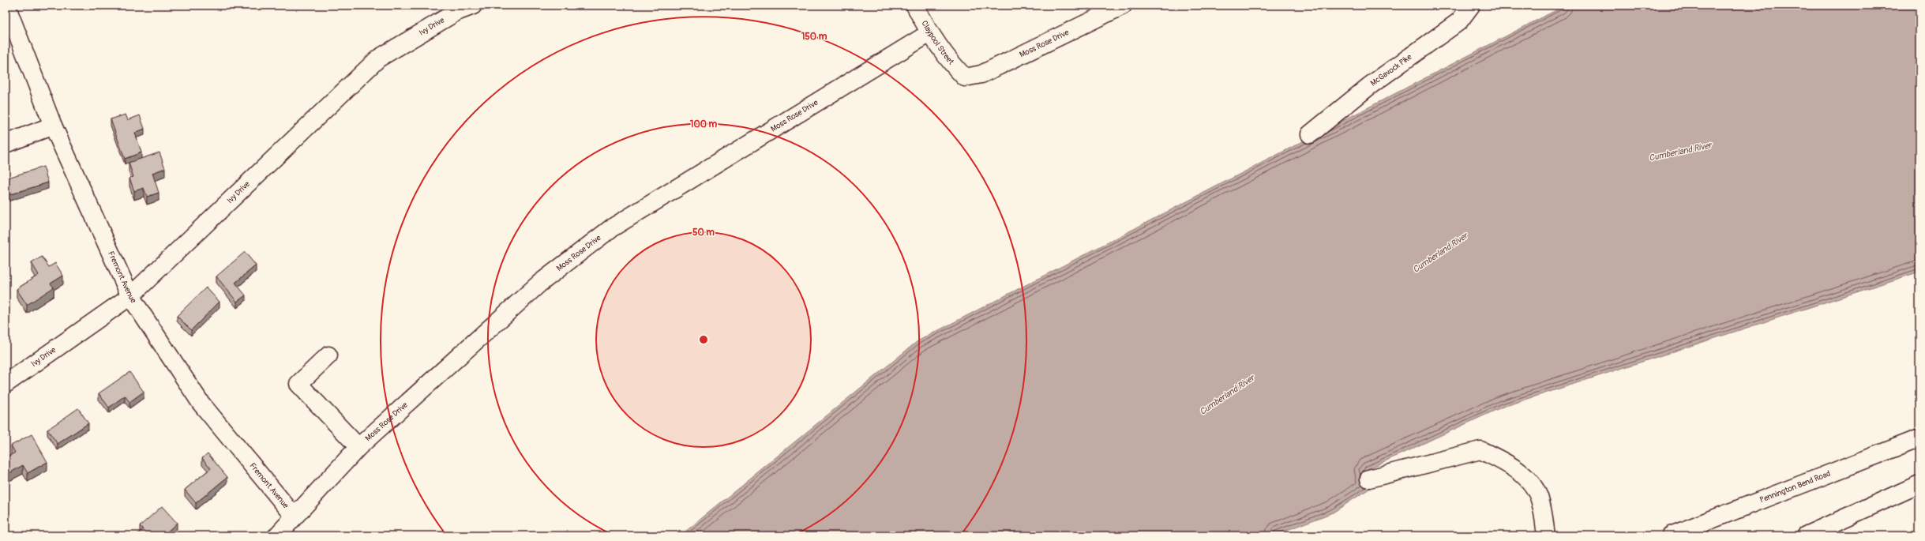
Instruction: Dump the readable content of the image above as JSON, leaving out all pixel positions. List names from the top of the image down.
{
  "streets": {
    "street": [
      "Ivy Drive",
      "Claypool Street",
      "Moss Rose Drive",
      "McGavock Pike",
      "Fremont Avenue",
      "Pennington Bend Road"
    ]
  },
  "crossings": [
    ["Ivy Drive", "Fremont Avenue"],
    ["Claypool Street", "Moss Rose Drive"],
    ["Moss Rose Drive", "Fremont Avenue"]
  ],
  "water": ["Cumberland River"],
  "rings": ["150 m", "100 m", "50 m"]
}
